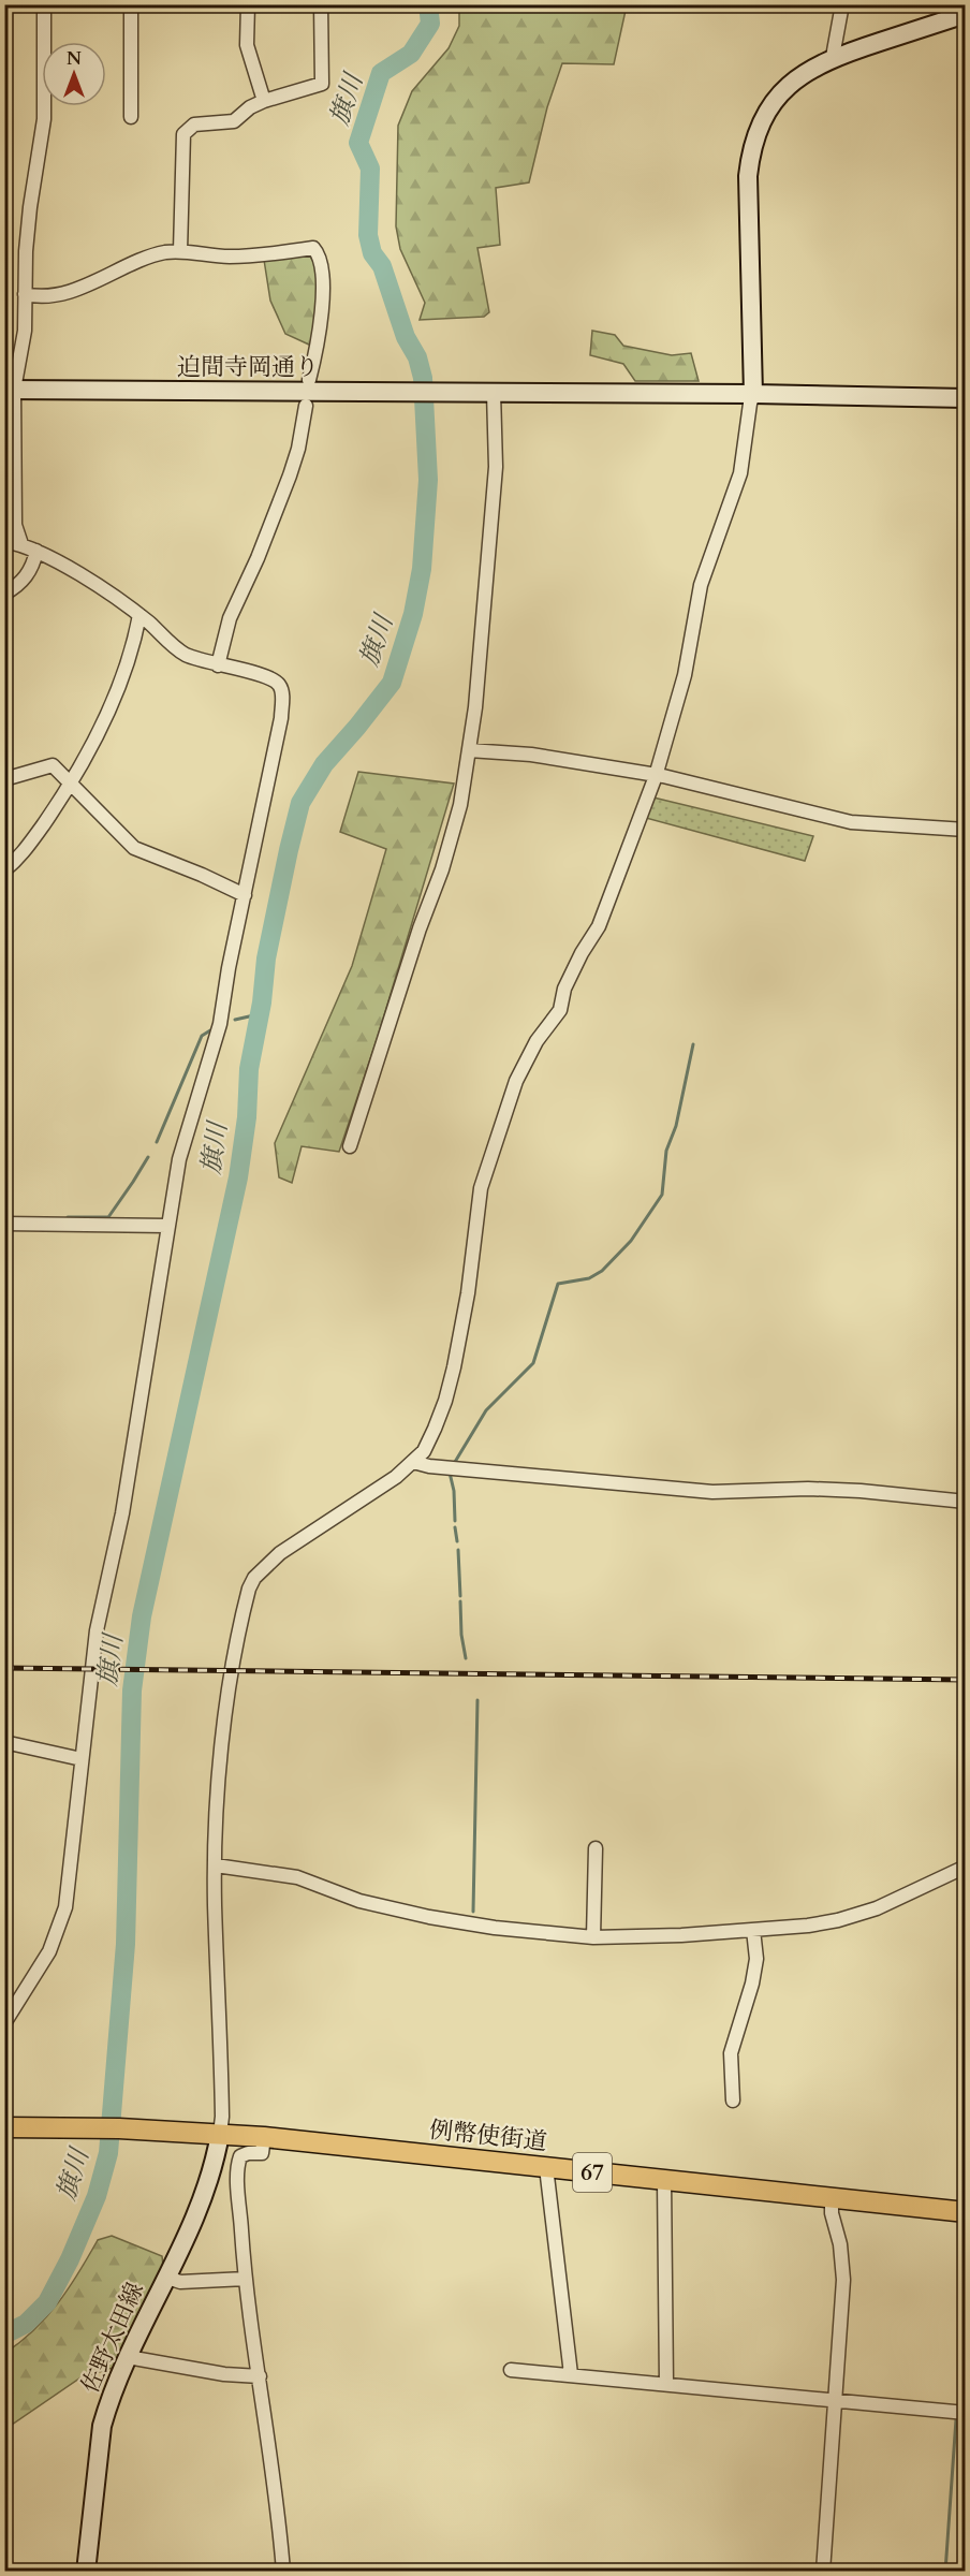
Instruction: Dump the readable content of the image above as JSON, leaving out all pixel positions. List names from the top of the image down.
{
  "streets": {
    "main road": ["例幣使街道", "67"],
    "street": ["迫間寺岡通り", "佐野太田線"]
  },
  "crossings": [
    ["例幣使街道", "佐野太田線"]
  ],
  "water": ["旗川"],
  "north": "top"
}
